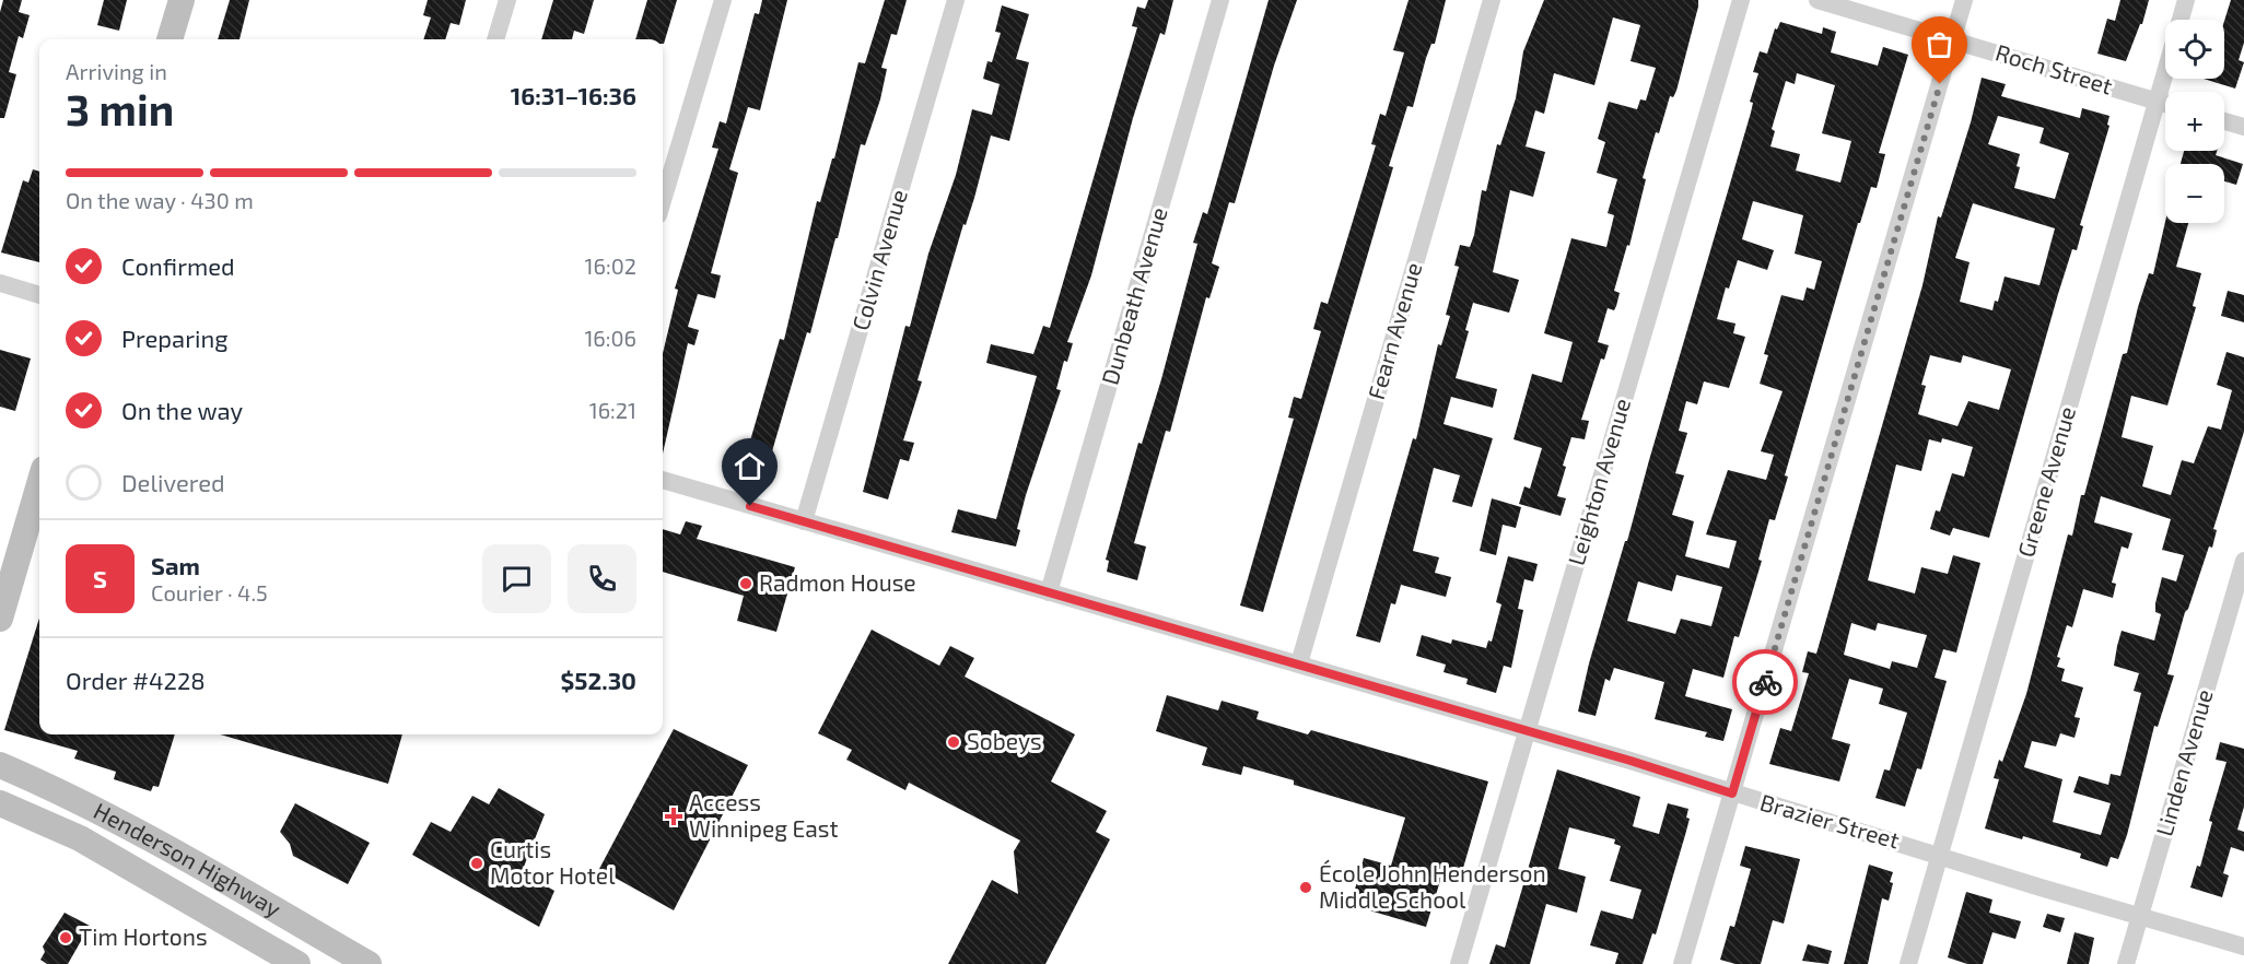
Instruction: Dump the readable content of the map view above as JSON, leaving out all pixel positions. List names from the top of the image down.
{
  "streets": {
    "main road": ["Henderson Highway"],
    "street": [
      "Roch Street",
      "Colvin Avenue",
      "Dunbeath Avenue",
      "Fearn Avenue",
      "Leighton Avenue",
      "Greene Avenue",
      "Linden Avenue",
      "Brazier Street"
    ]
  },
  "crossings": [
    ["Roch Street", "Greene Avenue"],
    ["Colvin Avenue", "Brazier Street"],
    ["Dunbeath Avenue", "Brazier Street"],
    ["Fearn Avenue", "Brazier Street"],
    ["Leighton Avenue", "Brazier Street"],
    ["Greene Avenue", "Brazier Street"],
    ["Linden Avenue", "Brazier Street"]
  ],
  "places": {
    "other": [
      "Radmon House",
      "Sobeys",
      "Curtis Motor Hotel",
      "École John Henderson Middle School",
      "Tim Hortons"
    ],
    "health": ["Access Winnipeg East"]
  },
  "page": {
    "map_buttons": ["+", "−"],
    "heading": ["3 min", "Arriving in", "16:31–16:36"],
    "panel": [
      "Sam",
      "Courier · 4.5",
      "Order #4228",
      "$52.30"
    ],
    "bar": "On the way · 430 m",
    "list": [
      ["Confirmed", "16:02"],
      ["Preparing", "16:06"],
      ["On the way", "16:21"],
      "Delivered"
    ],
    "round": "S"
  }
}
